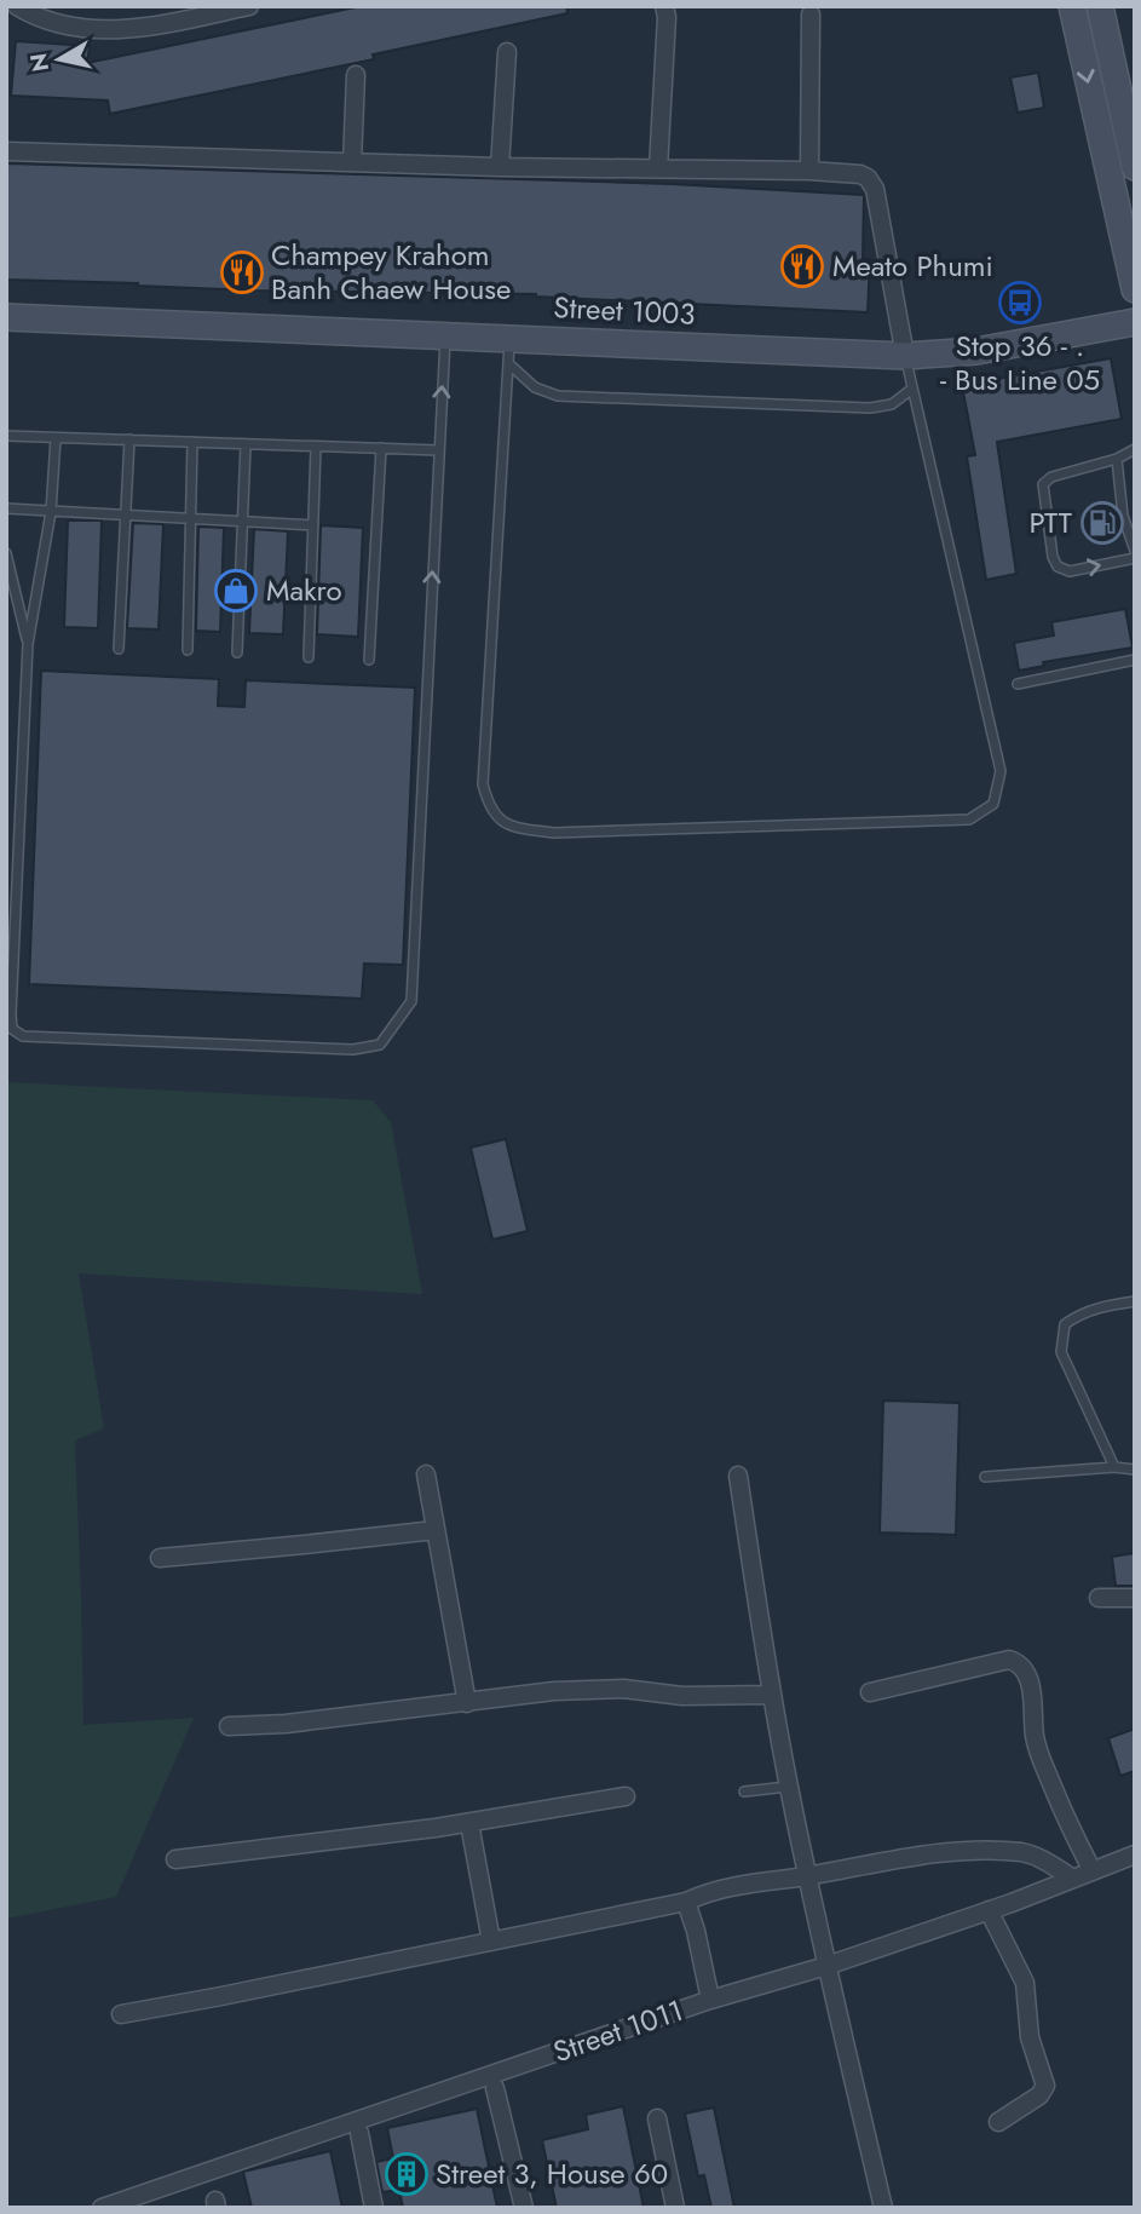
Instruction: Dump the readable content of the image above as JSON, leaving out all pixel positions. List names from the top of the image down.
{
  "streets": {
    "main road": ["Street 1003"],
    "street": ["Street 1011"]
  },
  "places": {
    "restaurant": ["Meato Phumi", "Champey Krahom Banh Chaew House"],
    "bus stop": ["Stop 36 - . - Bus Line 05"],
    "fuel station": ["PTT"],
    "shop": ["Makro"],
    "building": ["Street 3, House 60"]
  },
  "north": "left"
}
